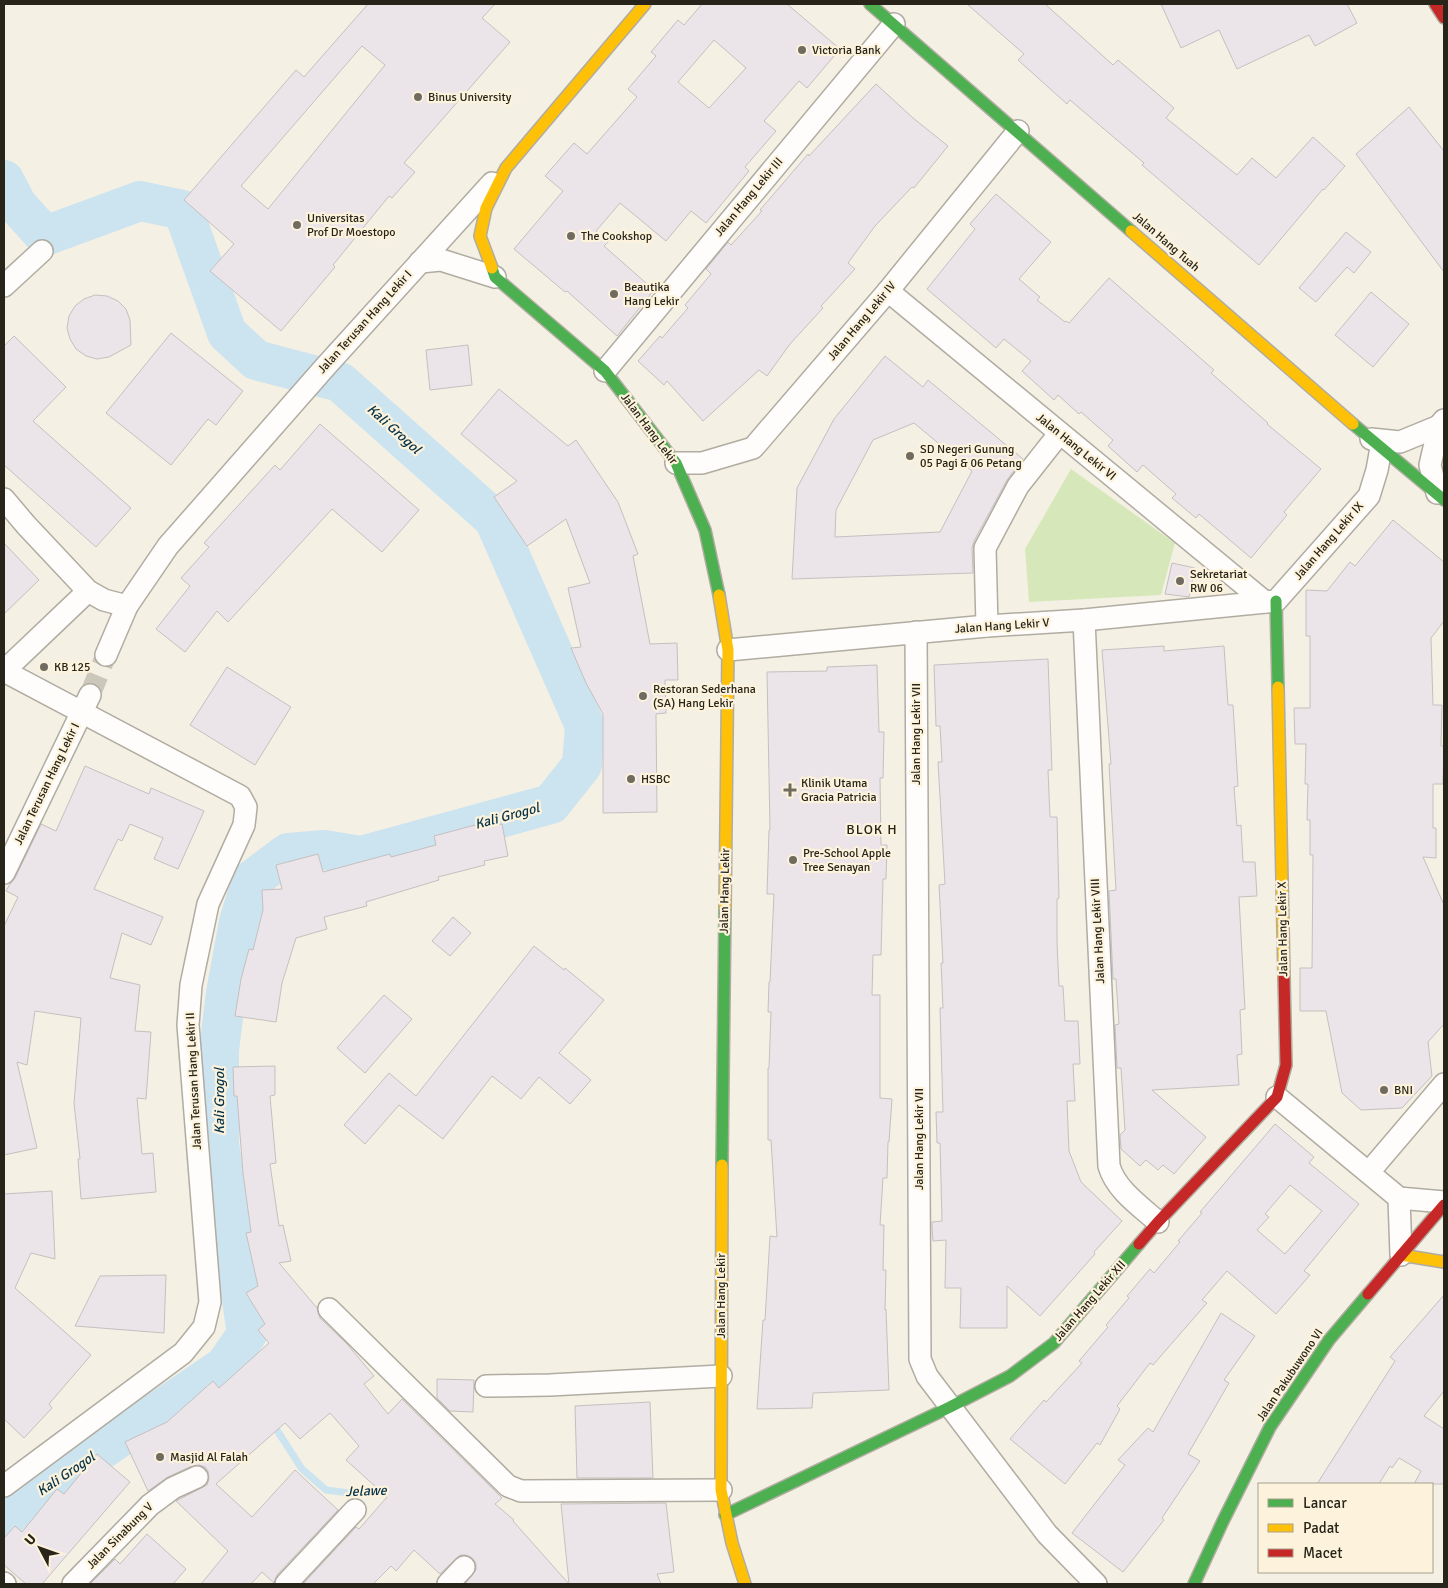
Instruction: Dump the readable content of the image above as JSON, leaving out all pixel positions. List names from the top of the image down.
{
  "streets": {
    "main road": [
      "Jalan Hang Tuah",
      "Jalan Terusan Hang Lekir I",
      "Jalan Hang Lekir",
      "Jalan Hang Lekir X",
      "Jalan Hang Lekir XII",
      "Jalan Pakubuwono VI"
    ],
    "street": [
      "Jalan Hang Lekir III",
      "Jalan Hang Lekir IV",
      "Jalan Hang Lekir VI",
      "Jalan Hang Lekir IX",
      "Jalan Hang Lekir V",
      "Jalan Hang Lekir VII",
      "Jalan Hang Lekir VIII",
      "Jalan Terusan Hang Lekir II",
      "Jalan Sinabung V"
    ]
  },
  "crossings": [
    ["Jalan Hang Lekir III", "Jalan Hang Tuah"],
    ["Jalan Hang Lekir III", "Jalan Hang Lekir"],
    ["Jalan Hang Tuah", "Jalan Hang Lekir IV"],
    ["Jalan Hang Tuah", "Jalan Hang Lekir IX"],
    ["Jalan Hang Lekir IV", "Jalan Hang Lekir"],
    ["Jalan Hang Lekir IV", "Jalan Hang Lekir VI"],
    ["Jalan Terusan Hang Lekir I", "Jalan Hang Lekir"],
    ["Jalan Terusan Hang Lekir I", "Jalan Terusan Hang Lekir II"],
    ["Jalan Hang Lekir", "Jalan Hang Lekir V"],
    ["Jalan Hang Lekir", "Jalan Hang Lekir XII"],
    ["Jalan Hang Lekir VI", "Jalan Hang Lekir IX"],
    ["Jalan Hang Lekir VI", "Jalan Hang Lekir V"],
    ["Jalan Hang Lekir VI", "Jalan Hang Lekir X"],
    ["Jalan Hang Lekir IX", "Jalan Hang Lekir V"],
    ["Jalan Hang Lekir IX", "Jalan Hang Lekir X"],
    ["Jalan Hang Lekir V", "Jalan Hang Lekir VII"],
    ["Jalan Hang Lekir V", "Jalan Hang Lekir X"],
    ["Jalan Hang Lekir V", "Jalan Hang Lekir VIII"],
    ["Jalan Hang Lekir VII", "Jalan Hang Lekir XII"],
    ["Jalan Hang Lekir X", "Jalan Hang Lekir XII"],
    ["Jalan Hang Lekir VIII", "Jalan Hang Lekir XII"]
  ],
  "districts": ["BLOK H"],
  "water": ["Kali Grogol", "Jelawe"],
  "places": {
    "other": [
      "Victoria Bank",
      "Binus University",
      "Universitas Prof Dr Moestopo",
      "The Cookshop",
      "Beautika Hang Lekir",
      "SD Negeri Gunung 05 Pagi & 06 Petang",
      "Sekretariat RW 06",
      "KB 125",
      "Restoran Sederhana (SA) Hang Lekir",
      "HSBC",
      "Pre-School Apple Tree Senayan",
      "BNI",
      "Masjid Al Falah"
    ],
    "health": ["Klinik Utama Gracia Patricia"]
  },
  "legend": ["Lancar", "Padat", "Macet"],
  "north": "top left"
}
